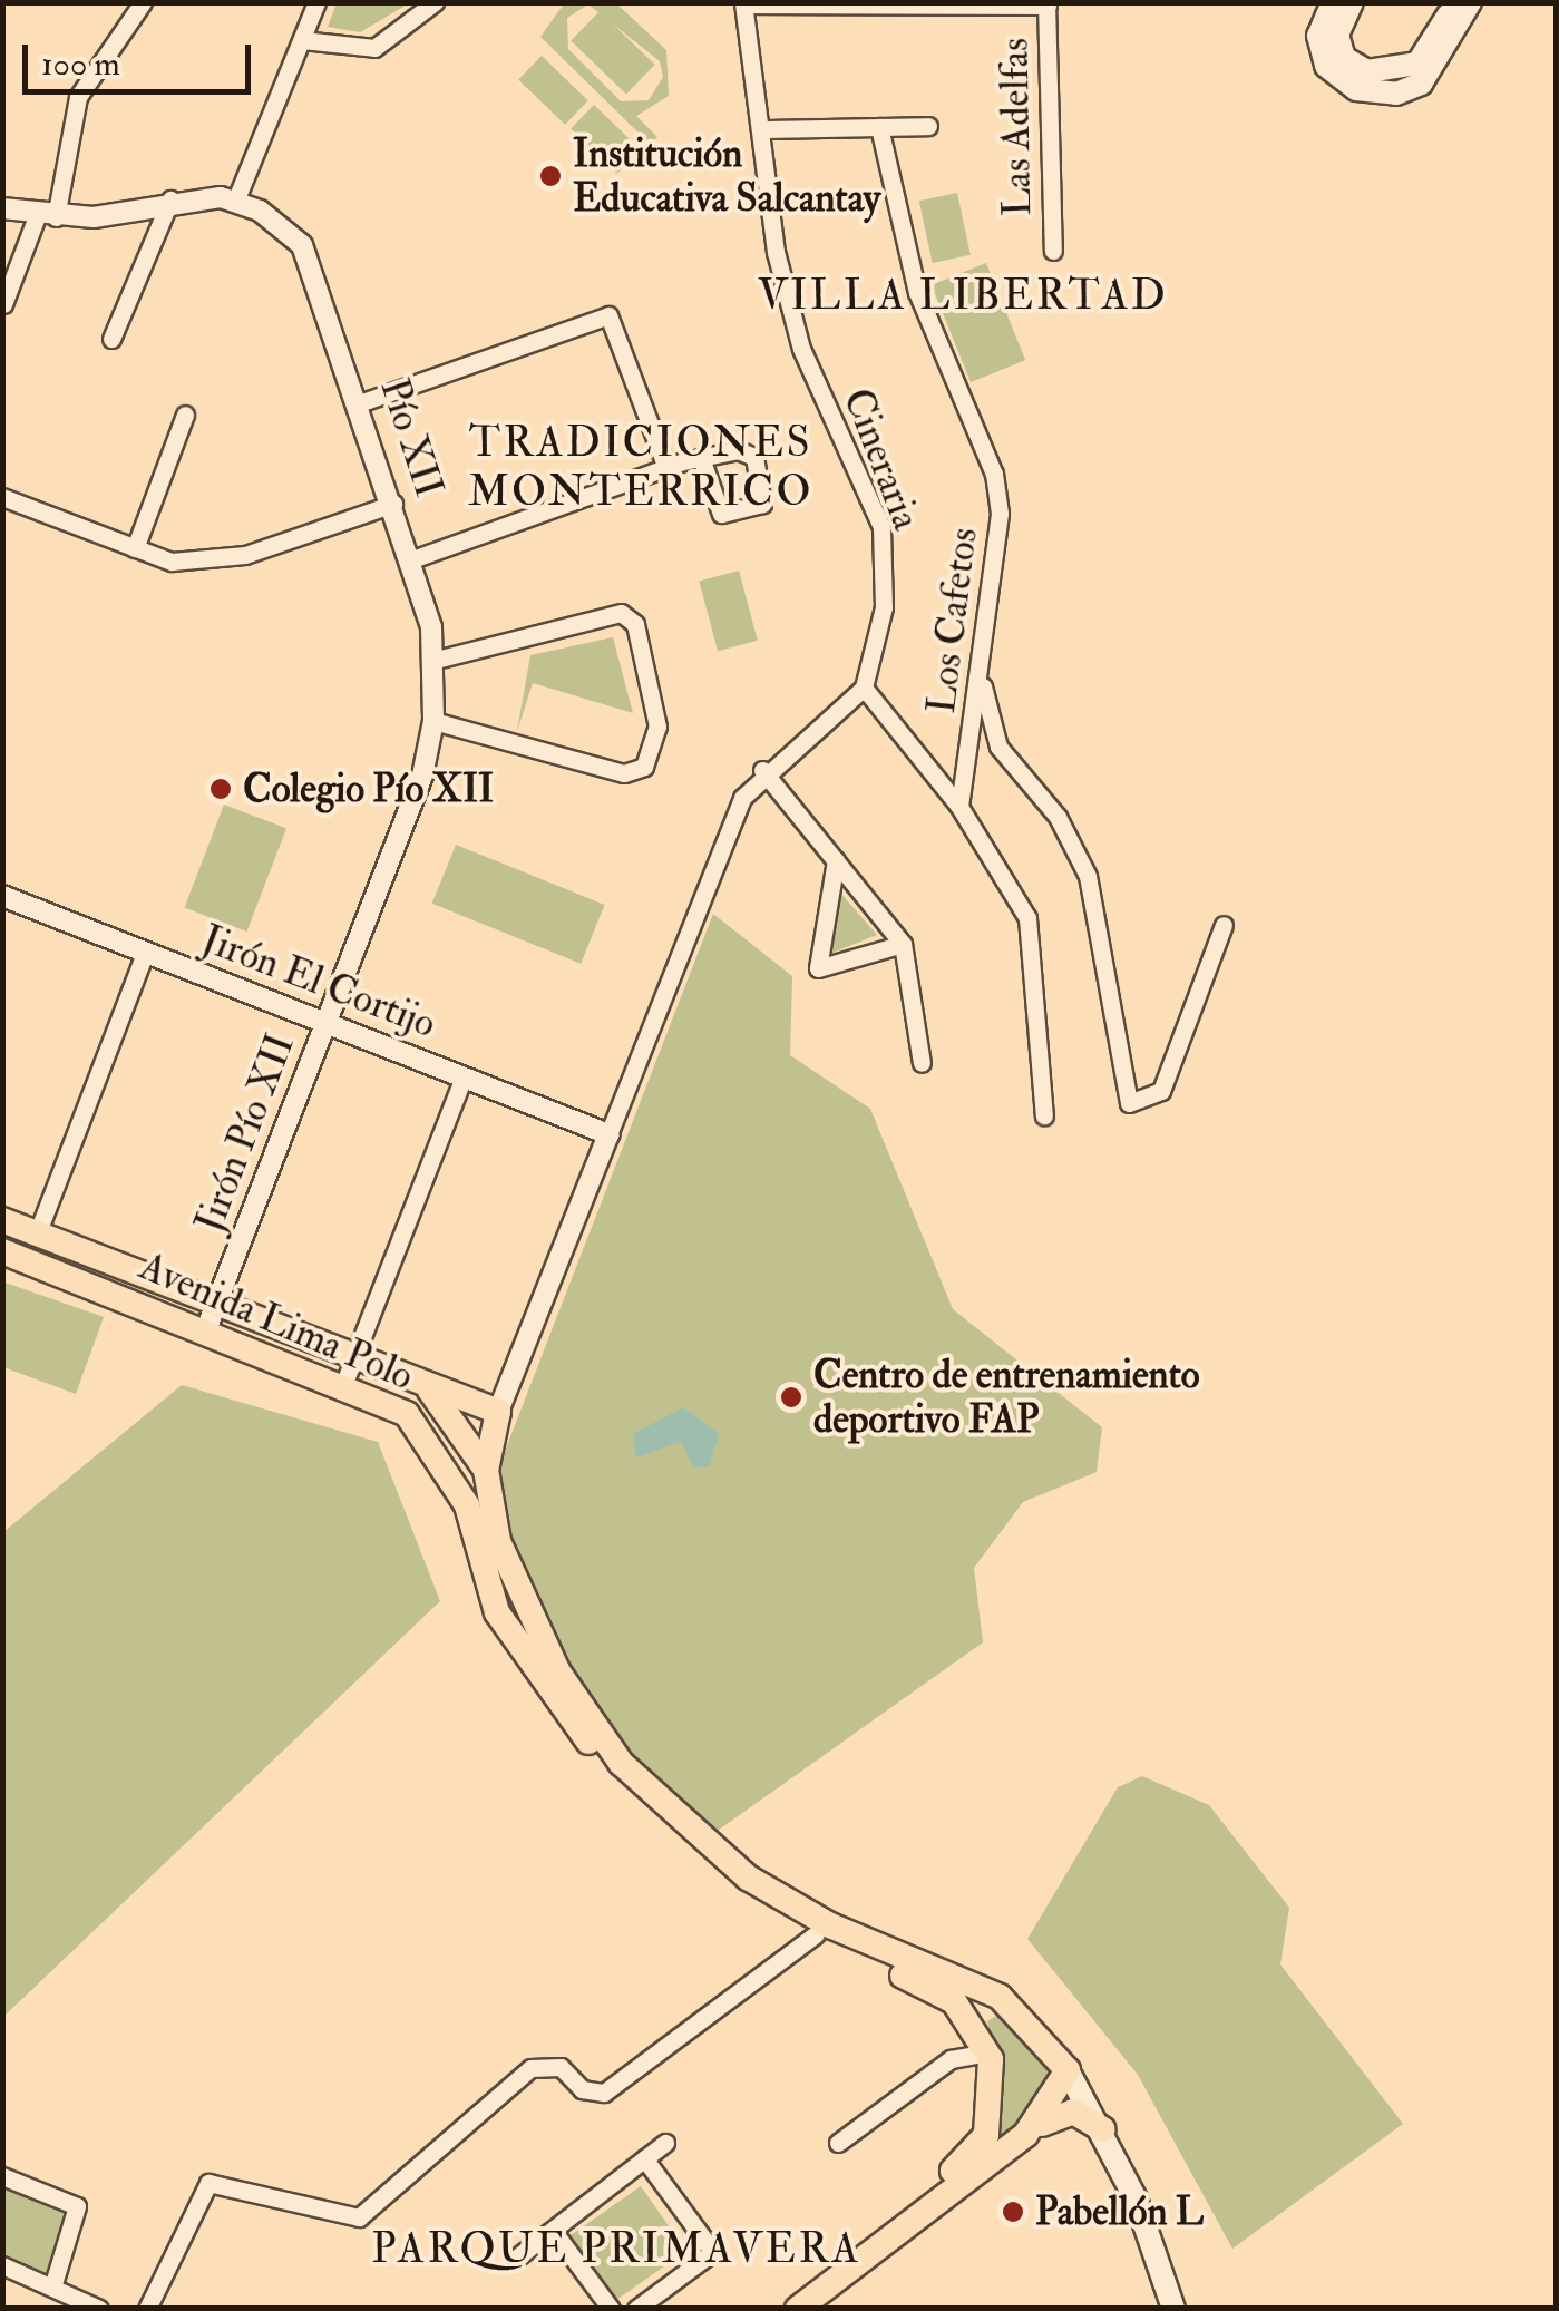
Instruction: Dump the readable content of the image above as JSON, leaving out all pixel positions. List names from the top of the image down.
{
  "streets": {
    "main road": ["Avenida Lima Polo"],
    "street": [
      "Las Adelfas",
      "Pío XII",
      "Cineraria",
      "Los Cafetos",
      "Jirón El Cortijo",
      "Jirón Pío XII"
    ]
  },
  "crossings": [
    ["Pío XII", "Jirón El Cortijo"],
    ["Pío XII", "Jirón Pío XII"],
    ["Jirón El Cortijo", "Jirón Pío XII"],
    ["Jirón Pío XII", "Avenida Lima Polo"]
  ],
  "districts": ["VILLA LIBERTAD", "TRADICIONES MONTERRICO", "PARQUE PRIMAVERA"],
  "places": [
    "Institución Educativa Salcantay",
    "Colegio Pío XII",
    "Centro de entrenamiento deportivo FAP",
    "Pabellón L"
  ],
  "scale_bar": "100 m"
}
